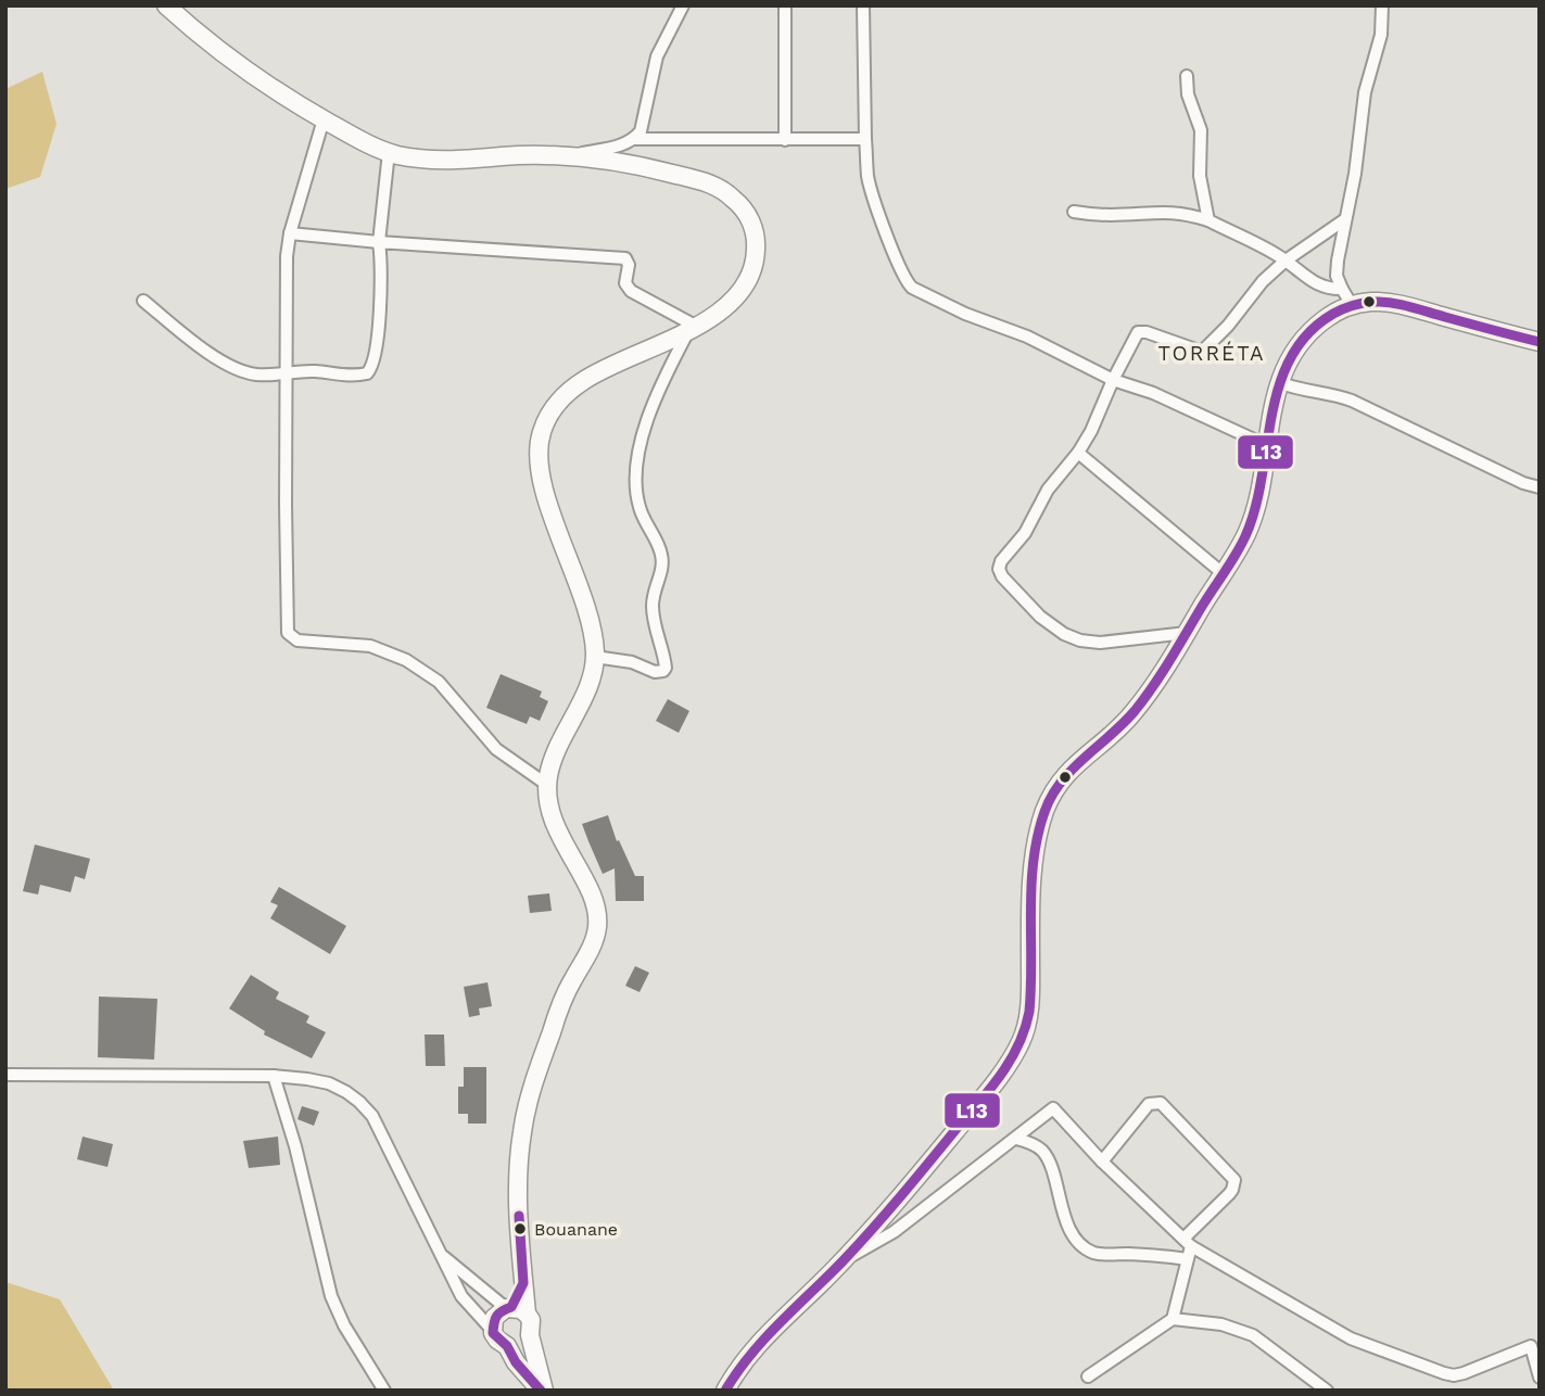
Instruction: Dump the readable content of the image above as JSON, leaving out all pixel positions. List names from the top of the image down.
{
  "districts": ["TORRÉTA"],
  "places": ["Bouanane"],
  "lines": ["transit line L13"]
}
